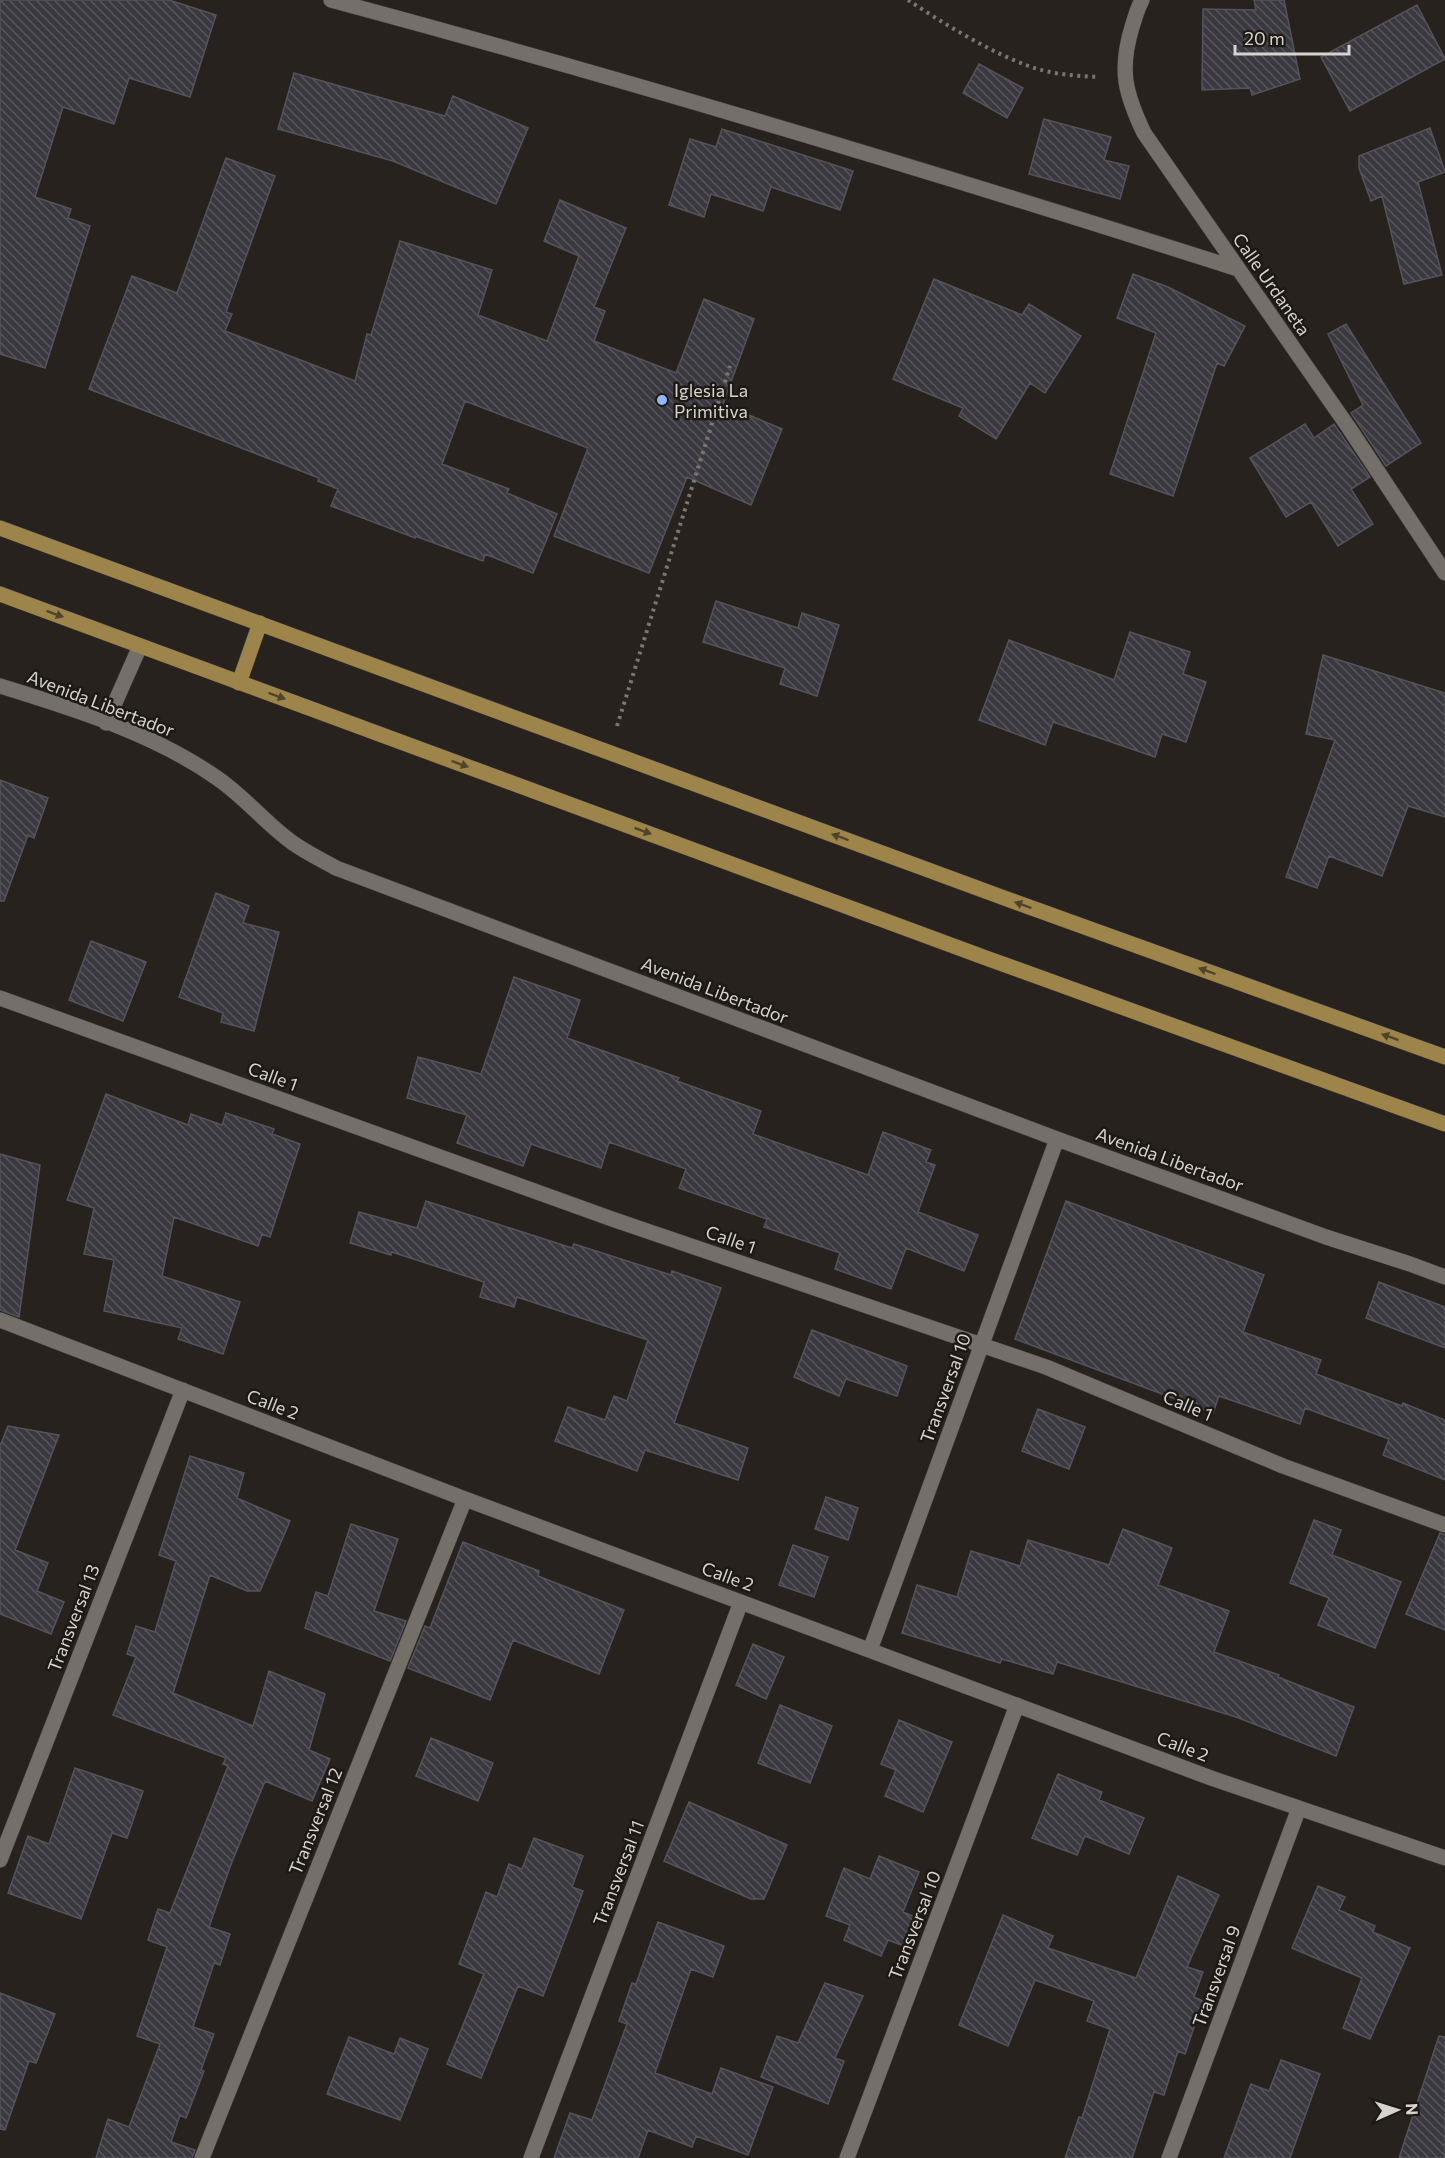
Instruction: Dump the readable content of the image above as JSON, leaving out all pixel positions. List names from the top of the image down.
{
  "streets": {
    "street": [
      "Calle Urdaneta",
      "Avenida Libertador",
      "Calle 1",
      "Transversal 10",
      "Calle 2",
      "Transversal 13",
      "Transversal 12",
      "Transversal 11",
      "Transversal 9"
    ]
  },
  "crossings": [
    ["Avenida Libertador", "Transversal 10"],
    ["Calle 1", "Transversal 10"],
    ["Transversal 10", "Calle 2"],
    ["Calle 2", "Transversal 13"],
    ["Calle 2", "Transversal 12"],
    ["Calle 2", "Transversal 11"],
    ["Calle 2", "Transversal 9"]
  ],
  "places": ["Iglesia La Primitiva"],
  "scale_bar": "20 m",
  "north": "right"
}
